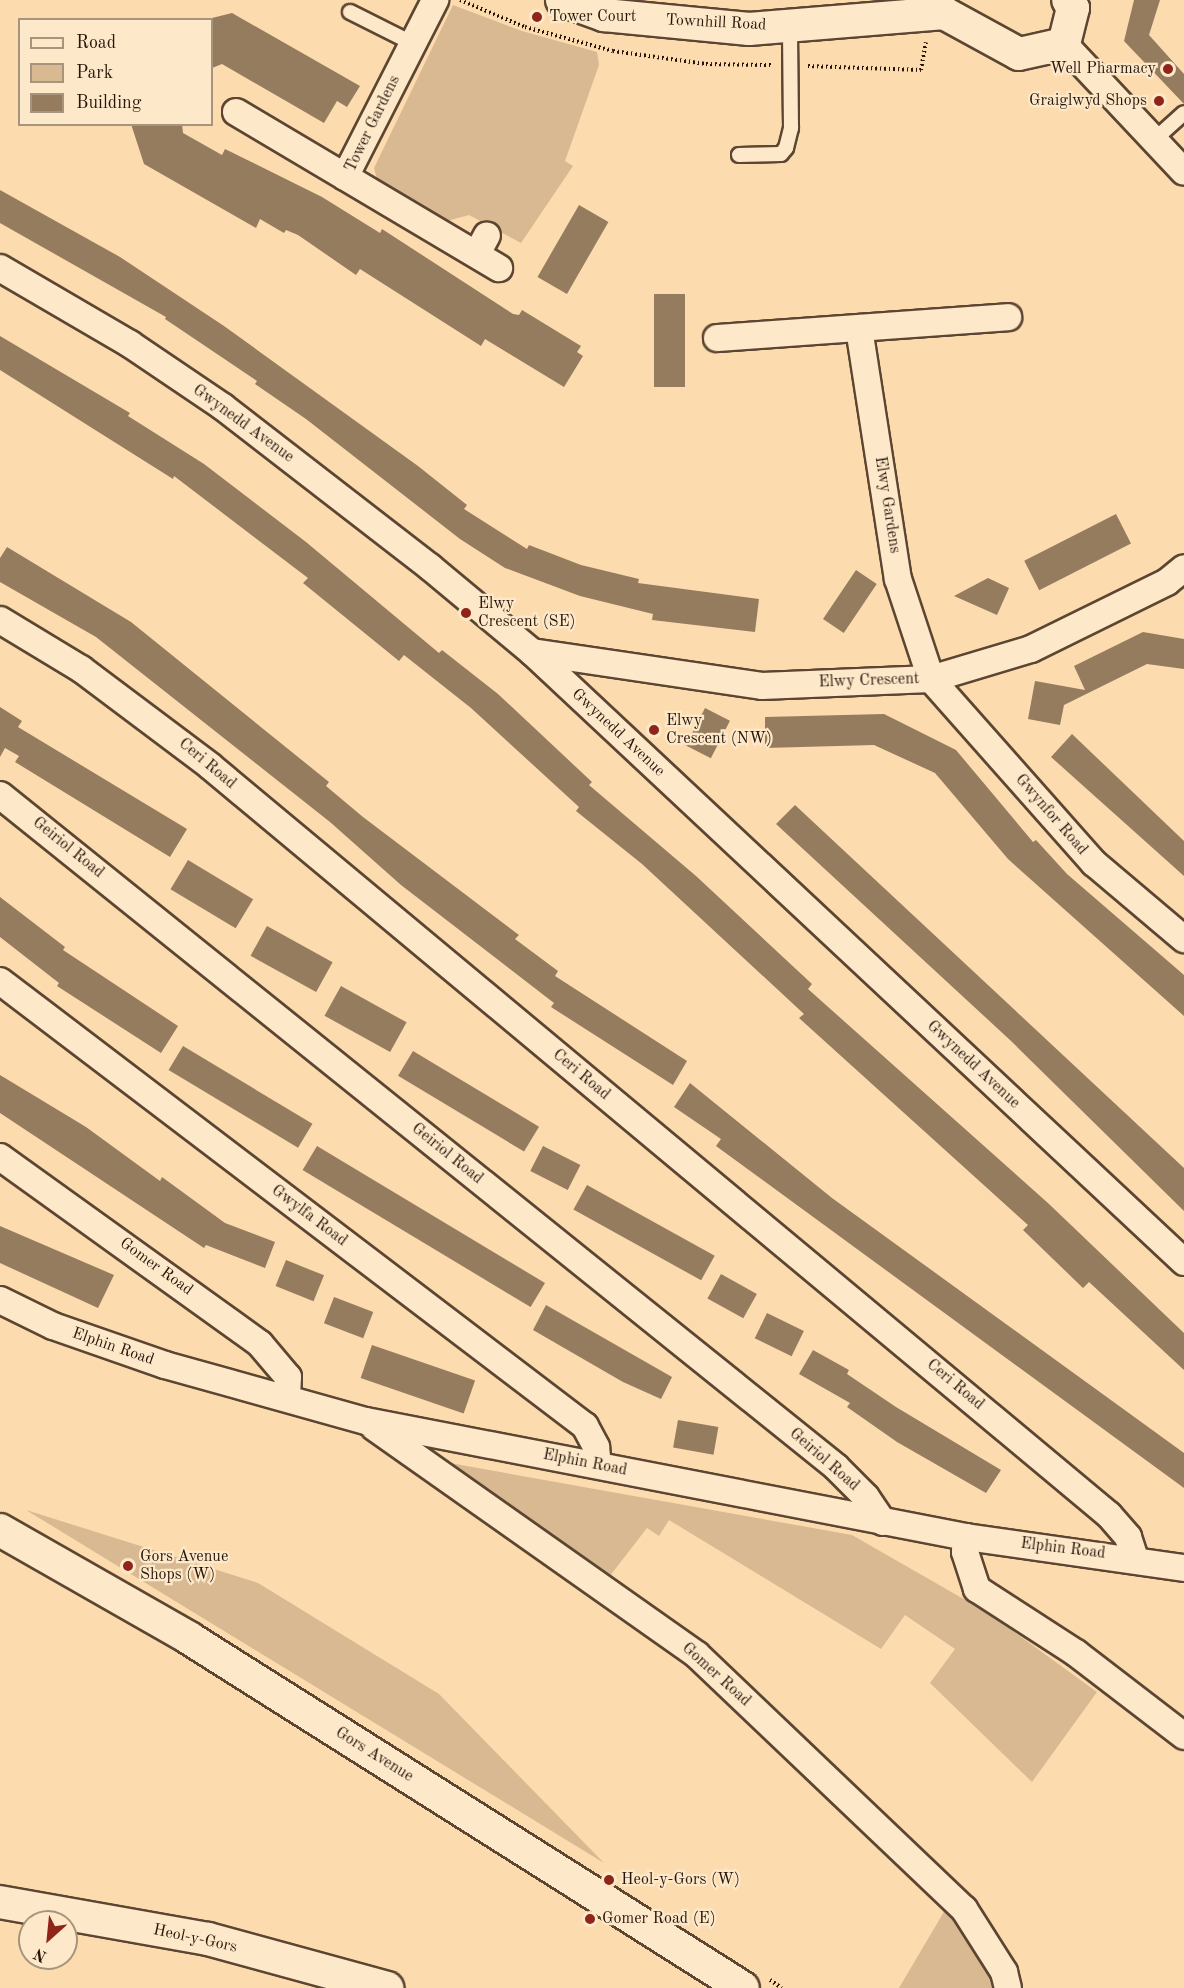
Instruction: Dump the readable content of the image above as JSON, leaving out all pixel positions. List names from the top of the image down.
{
  "streets": {
    "street": [
      "Townhill Road",
      "Tower Gardens",
      "Gwynedd Avenue",
      "Elwy Gardens",
      "Elwy Crescent",
      "Ceri Road",
      "Gwynfor Road",
      "Geiriol Road",
      "Gwylfa Road",
      "Gomer Road",
      "Elphin Road",
      "Gors Avenue",
      "Heol-y-Gors"
    ]
  },
  "crossings": [
    ["Gwynedd Avenue", "Elwy Crescent"],
    ["Elwy Gardens", "Elwy Crescent"],
    ["Elwy Gardens", "Gwynfor Road"],
    ["Elwy Crescent", "Gwynfor Road"],
    ["Ceri Road", "Elphin Road"],
    ["Geiriol Road", "Elphin Road"],
    ["Gwylfa Road", "Elphin Road"],
    ["Gomer Road", "Elphin Road"]
  ],
  "places": [
    "Tower Court",
    "Well Pharmacy",
    "Graiglwyd Shops",
    "Elwy Crescent (SE)",
    "Elwy Crescent (NW)",
    "Gors Avenue Shops (W)",
    "Heol-y-Gors (W)",
    "Gomer Road (E)"
  ],
  "legend": ["Road", "Park", "Building"],
  "north": "bottom left"
}
